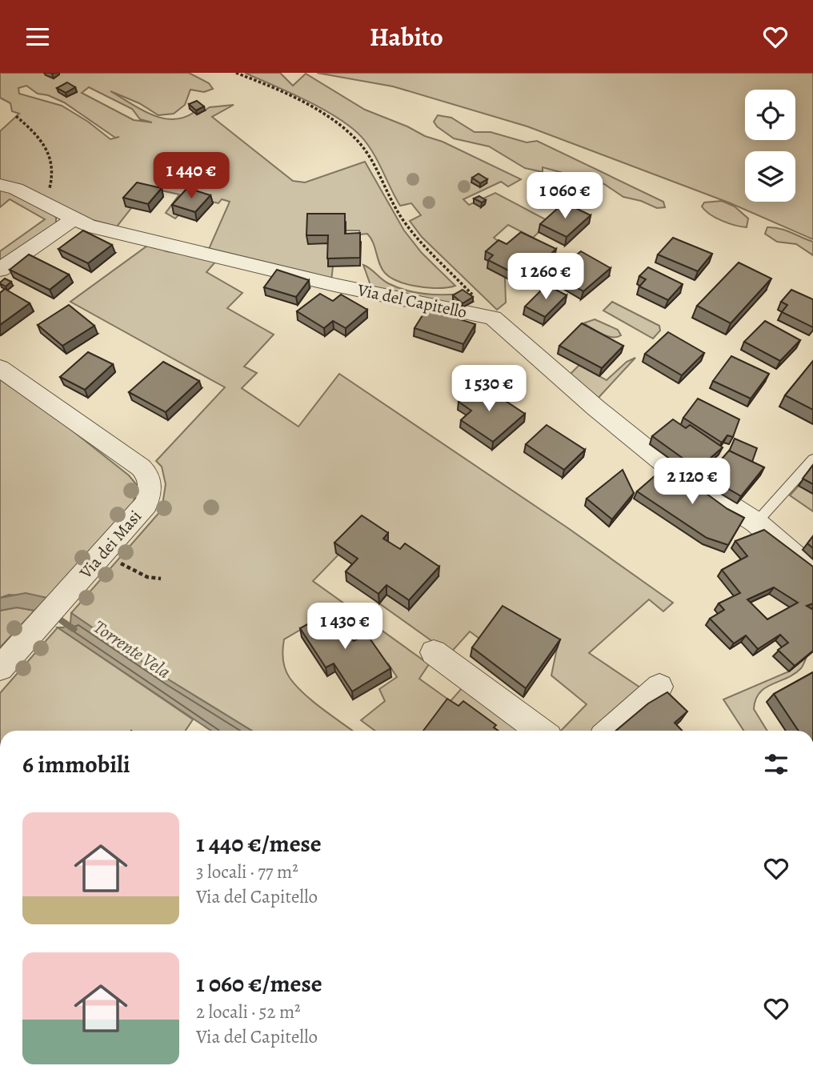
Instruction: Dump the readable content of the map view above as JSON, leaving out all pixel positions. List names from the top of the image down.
{
  "streets": {
    "street": ["Via del Capitello", "Via dei Masi"]
  },
  "water": ["Torrente Vela"],
  "page": {
    "header": "Habito",
    "price": [
      "1 440 €",
      "1 060 €",
      "1 260 €",
      "1 530 €",
      "2 120 €",
      "1 430 €"
    ],
    "heading": "6 immobili",
    "list": [
      {
        "name": "1 440 €/mese",
        "note": "3 locali · 77 m² · Via del Capitello"
      },
      {
        "name": "1 060 €/mese",
        "note": "2 locali · 52 m² · Via del Capitello"
      }
    ]
  }
}
